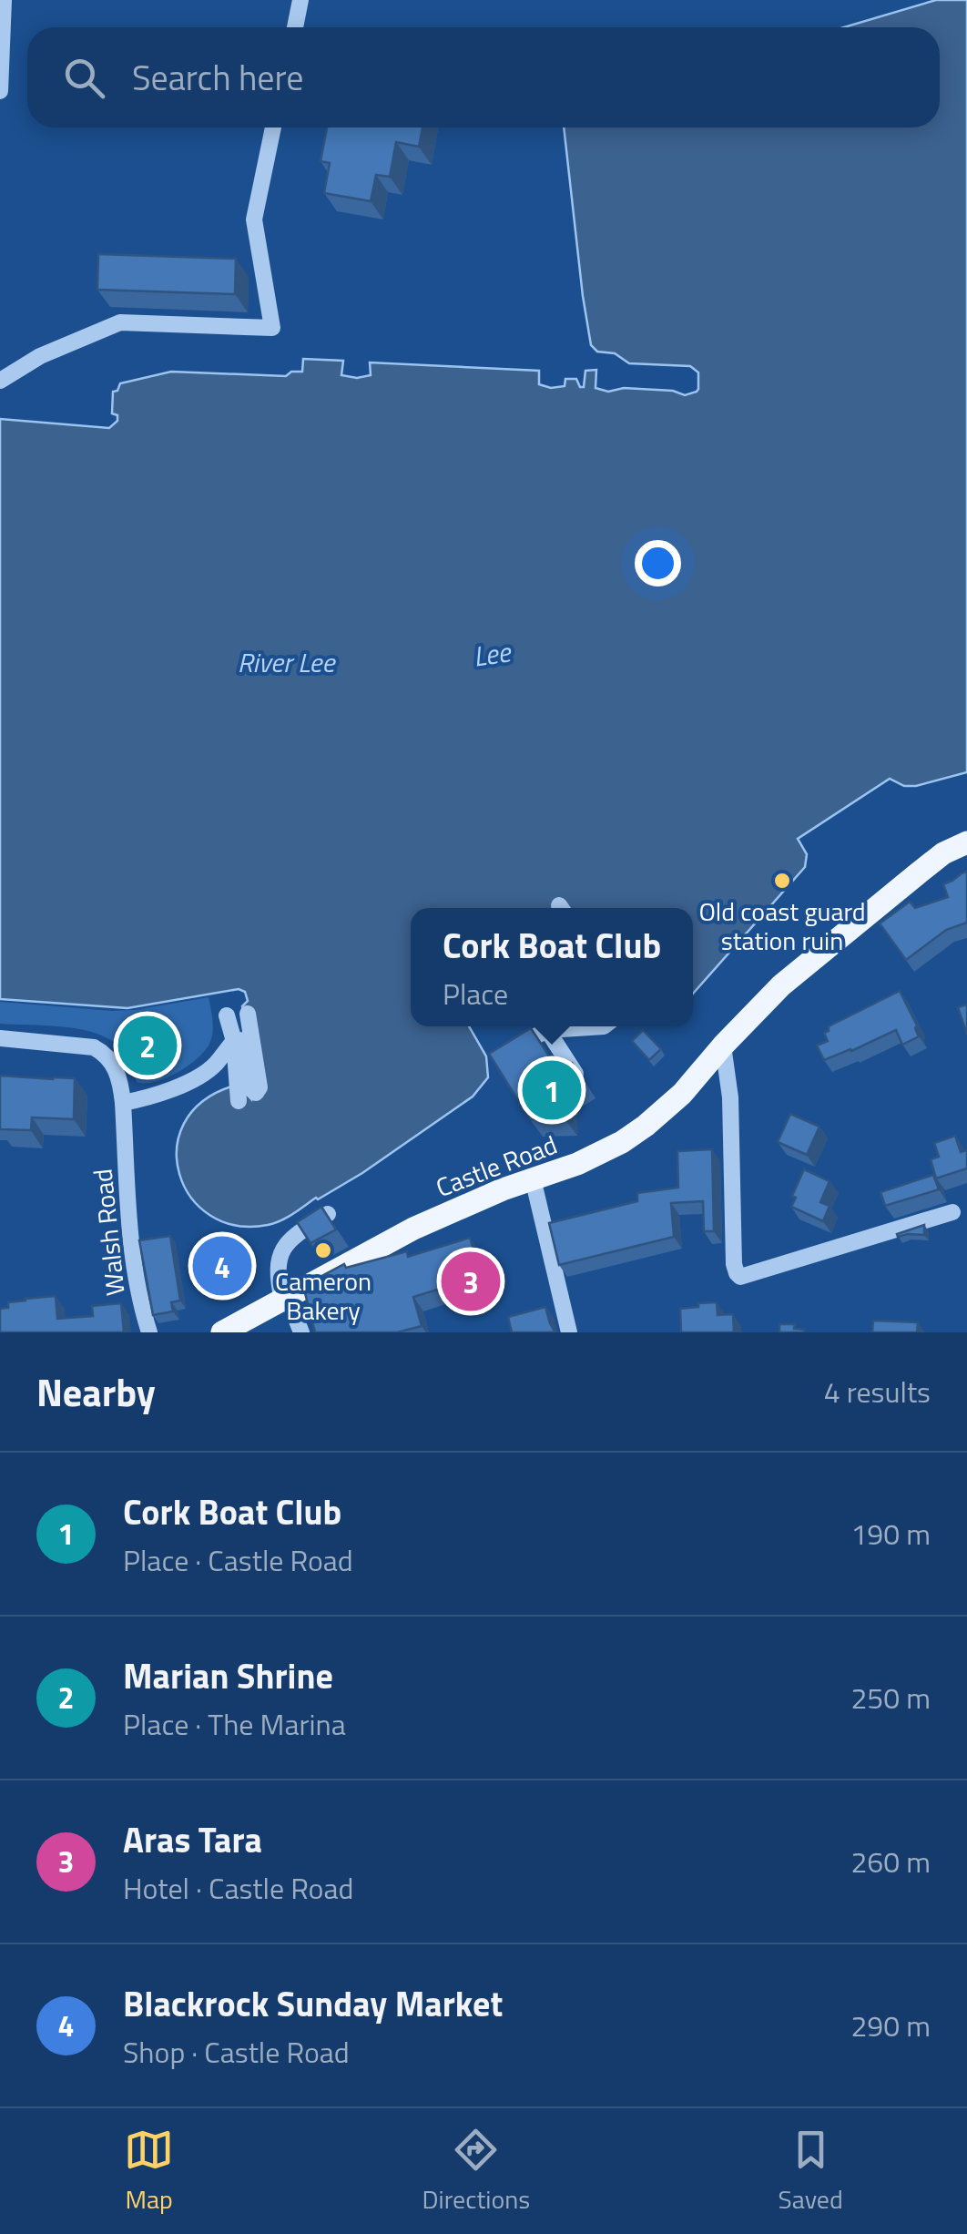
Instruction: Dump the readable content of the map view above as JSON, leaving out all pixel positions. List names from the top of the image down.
{
  "streets": {
    "main road": ["Castle Road"],
    "street": ["Walsh Road"]
  },
  "water": ["Lee", "River Lee"],
  "places": ["Old coast guard station ruin", "Cameron Bakery"],
  "page": {
    "search": "Search here",
    "popup": ["Cork Boat Club", "Place"],
    "pins": [
      "2",
      "1",
      "4",
      "3"
    ],
    "heading": ["Nearby", "4 results"],
    "list": [
      {
        "mark": "1",
        "name": "Cork Boat Club",
        "note": "Place · Castle Road",
        "value": "190 m"
      },
      {
        "mark": "2",
        "name": "Marian Shrine",
        "note": "Place · The Marina",
        "value": "250 m"
      },
      {
        "mark": "3",
        "name": "Aras Tara",
        "note": "Hotel · Castle Road",
        "value": "260 m"
      },
      {
        "mark": "4",
        "name": "Blackrock Sunday Market",
        "note": "Shop · Castle Road",
        "value": "290 m"
      }
    ],
    "nav": ["Map", "Directions", "Saved"]
  }
}
